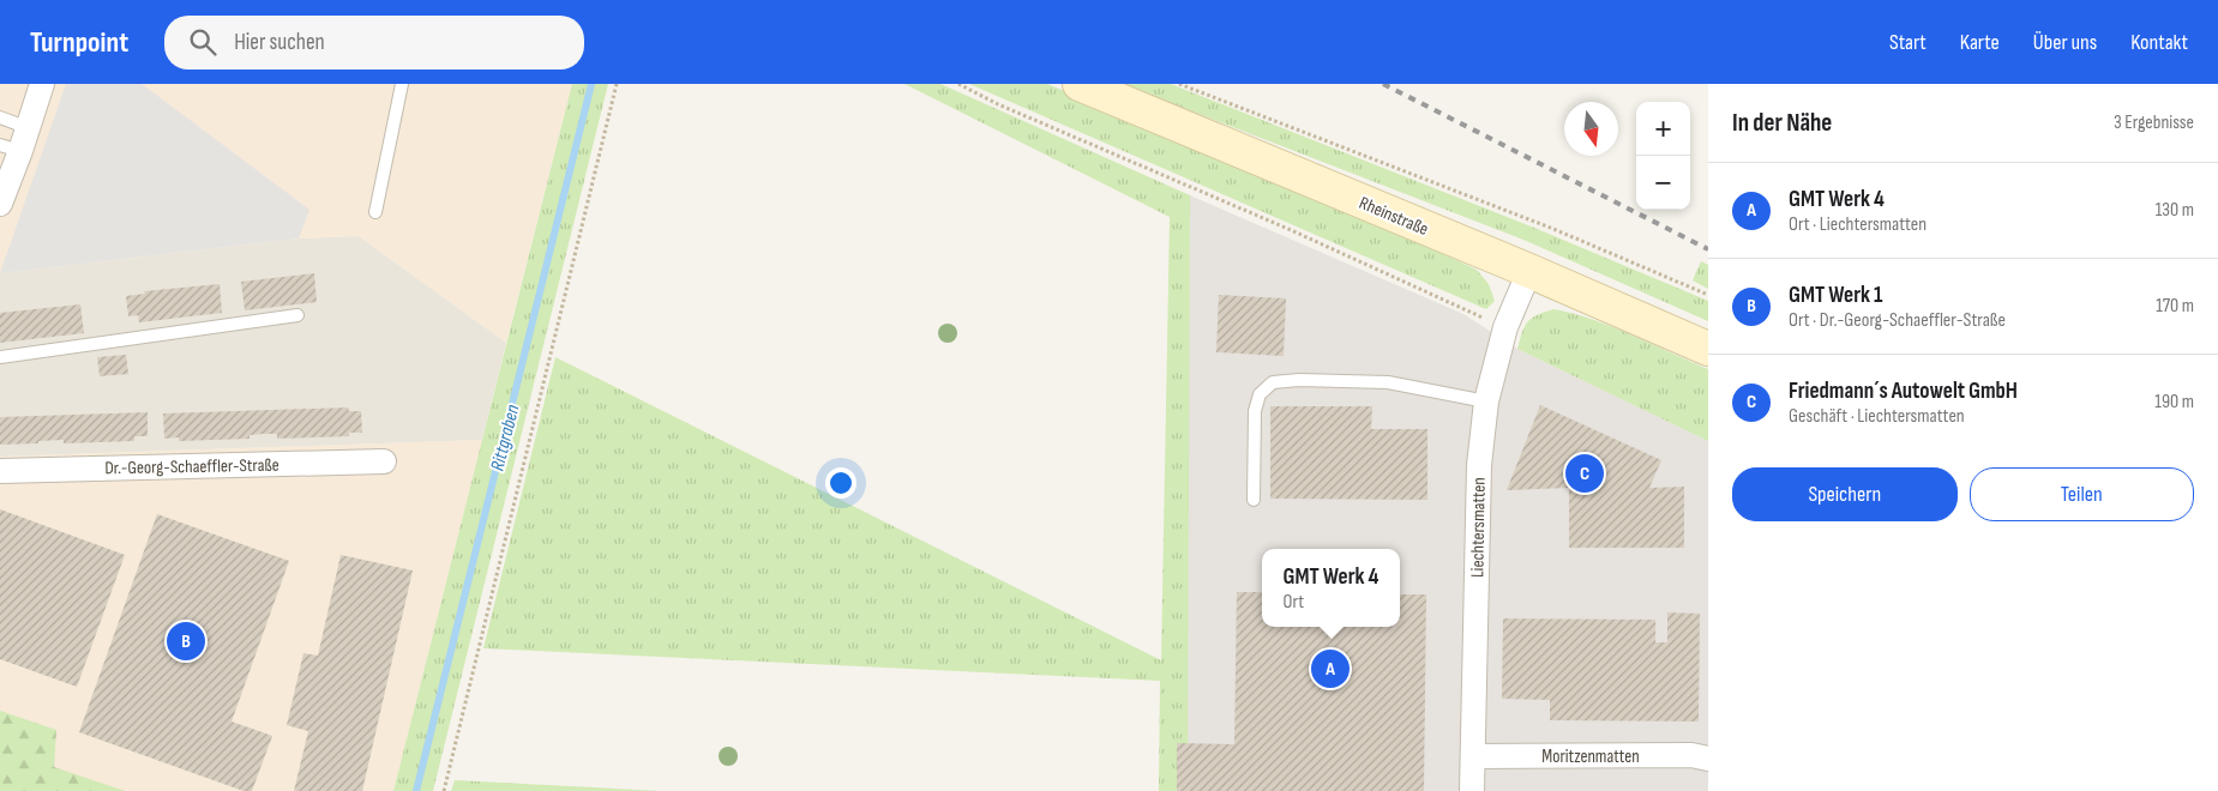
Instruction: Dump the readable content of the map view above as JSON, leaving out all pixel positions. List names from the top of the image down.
{
  "streets": {
    "street": [
      "Rheinstraße",
      "Dr.-Georg-Schaeffler-Straße",
      "Liechtersmatten",
      "Moritzenmatten"
    ]
  },
  "crossings": [
    ["Rheinstraße", "Liechtersmatten"],
    ["Liechtersmatten", "Moritzenmatten"]
  ],
  "water": ["Rittgraben"],
  "north": "bottom",
  "page": {
    "header": "Turnpoint",
    "search": "Hier suchen",
    "nav": [
      "Start",
      "Karte",
      "Über uns",
      "Kontakt"
    ],
    "heading": ["In der Nähe", "3 Ergebnisse"],
    "map_buttons": ["+", "−"],
    "list": [
      {
        "mark": "A",
        "name": "GMT Werk 4",
        "note": "Ort · Liechtersmatten",
        "value": "130 m"
      },
      {
        "mark": "B",
        "name": "GMT Werk 1",
        "note": "Ort · Dr.-Georg-Schaeffler-Straße",
        "value": "170 m"
      },
      {
        "mark": "C",
        "name": "Friedmann´s Autowelt GmbH",
        "note": "Geschäft · Liechtersmatten",
        "value": "190 m"
      }
    ],
    "buttons": ["Speichern", "Teilen"],
    "pins": ["C", "B", "A"],
    "popup": ["GMT Werk 4", "Ort"]
  }
}
